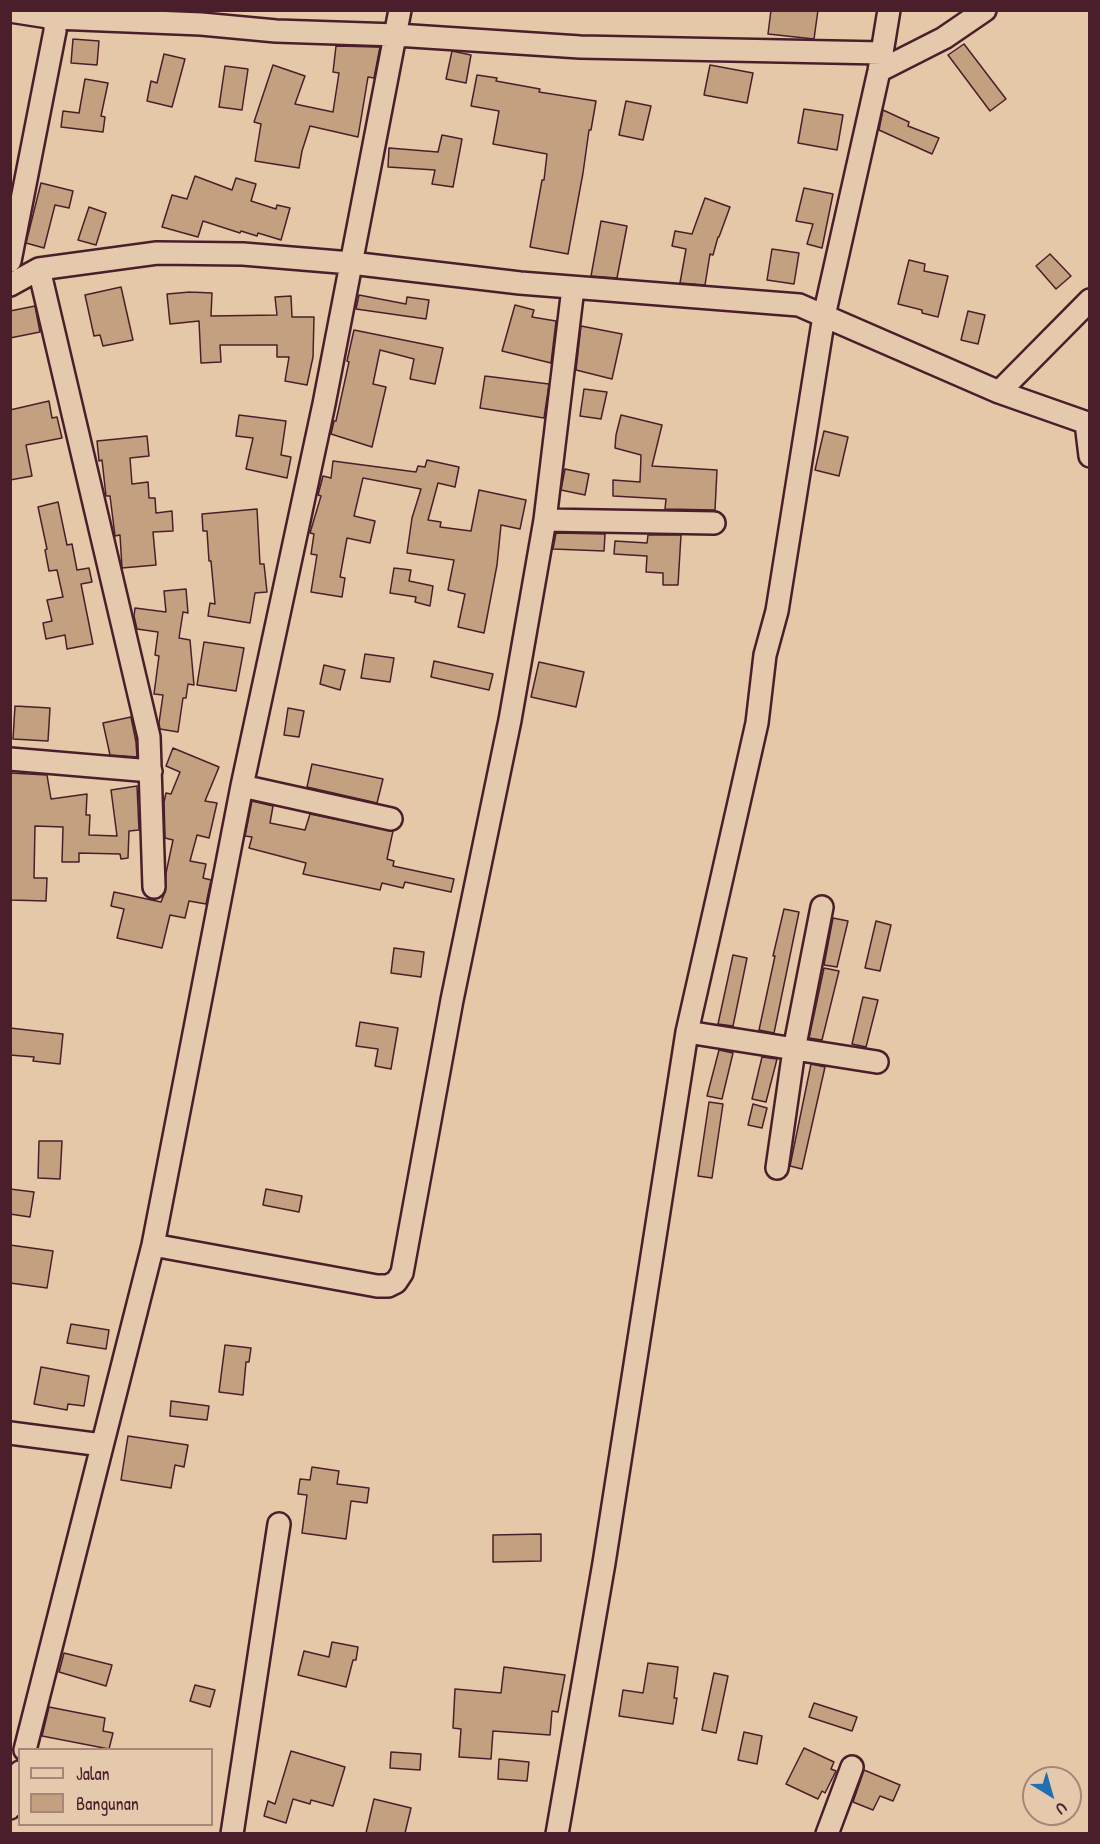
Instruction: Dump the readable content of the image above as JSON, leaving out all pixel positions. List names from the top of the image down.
{
  "legend": ["Jalan", "Bangunan"],
  "north": "bottom right"
}
